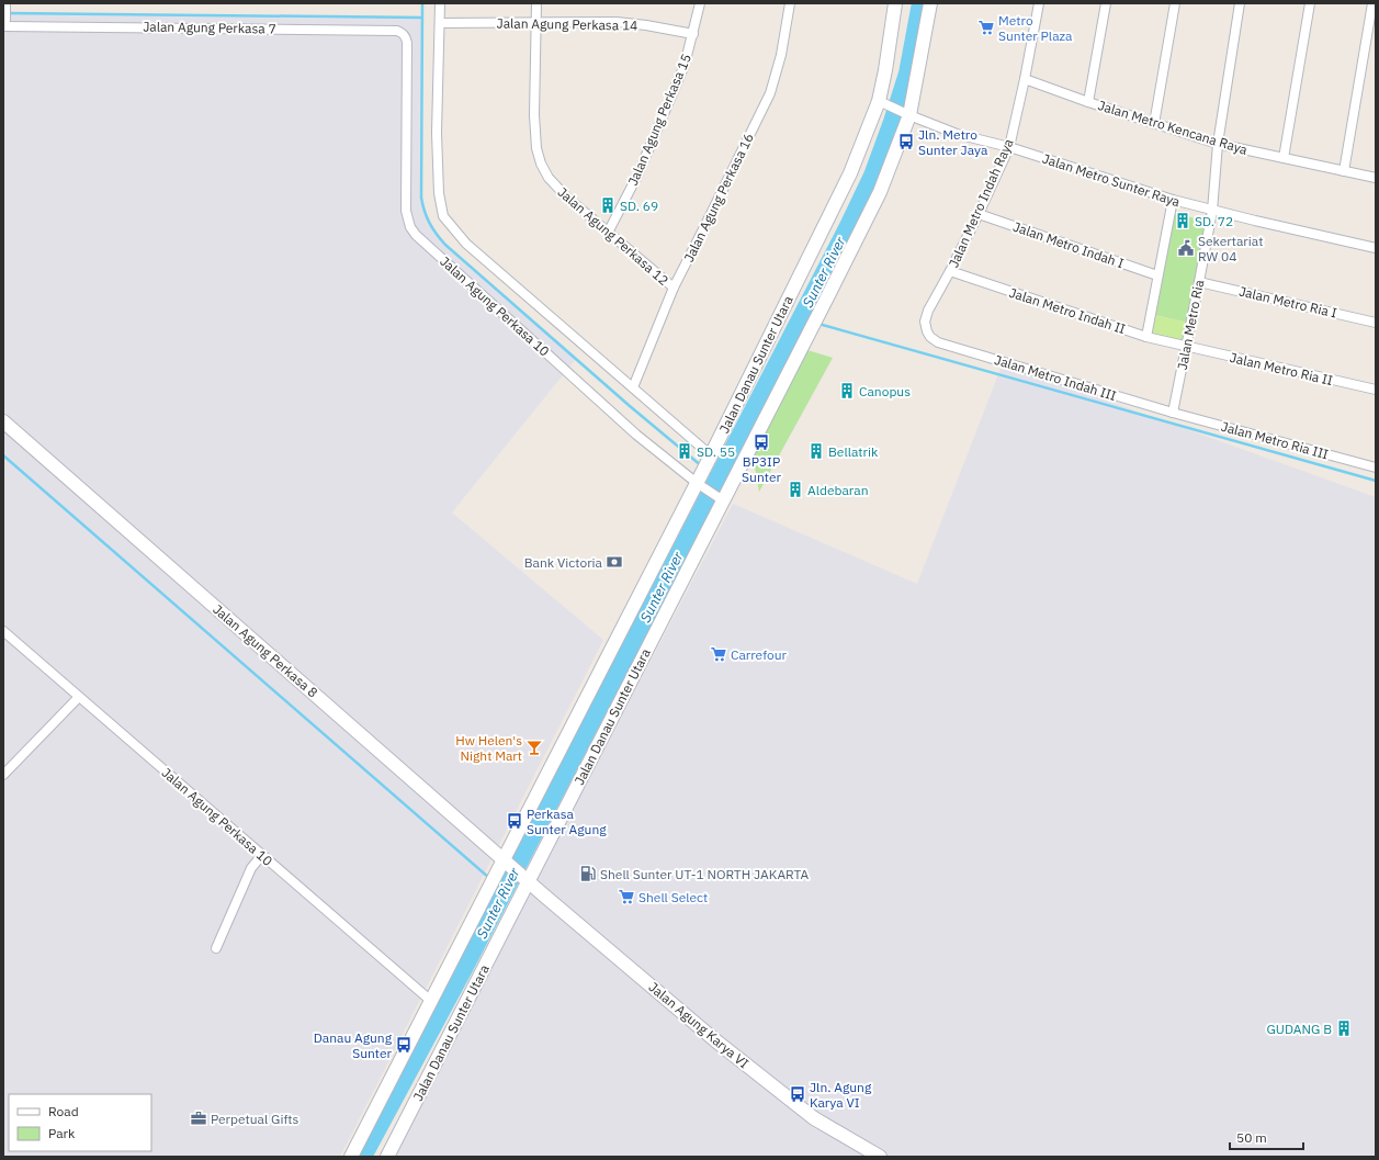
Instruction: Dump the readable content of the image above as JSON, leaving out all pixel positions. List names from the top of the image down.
{
  "streets": {
    "main road": ["Jalan Danau Sunter Utara", "Jalan Agung Perkasa 8", "Jalan Agung Karya VI"],
    "street": [
      "Jalan Agung Perkasa 14",
      "Jalan Agung Perkasa 7",
      "Jalan Agung Perkasa 15",
      "Jalan Metro Kencana Raya",
      "Jalan Metro Sunter Raya",
      "Jalan Agung Perkasa 16",
      "Jalan Metro Indah Raya",
      "Jalan Agung Perkasa 12",
      "Jalan Metro Indah I",
      "Jalan Metro Ria I",
      "Jalan Agung Perkasa 10",
      "Jalan Metro Indah II",
      "Jalan Metro Ria",
      "Jalan Metro Ria II",
      "Jalan Metro Indah III",
      "Jalan Metro Ria III"
    ]
  },
  "crossings": [
    ["Jalan Agung Perkasa 14", "Jalan Agung Perkasa 15"],
    ["Jalan Agung Perkasa 14", "Jalan Agung Perkasa 12"],
    ["Jalan Agung Perkasa 14", "Jalan Agung Perkasa 10"],
    ["Jalan Agung Perkasa 7", "Jalan Agung Perkasa 10"],
    ["Jalan Agung Perkasa 15", "Jalan Agung Perkasa 12"],
    ["Jalan Metro Kencana Raya", "Jalan Metro Indah Raya"],
    ["Jalan Metro Kencana Raya", "Jalan Metro Ria"],
    ["Jalan Metro Sunter Raya", "Jalan Metro Indah Raya"],
    ["Jalan Metro Sunter Raya", "Jalan Metro Ria"],
    ["Jalan Metro Sunter Raya", "Jalan Danau Sunter Utara"],
    ["Jalan Agung Perkasa 16", "Jalan Agung Perkasa 12"],
    ["Jalan Agung Perkasa 16", "Jalan Agung Perkasa 10"],
    ["Jalan Metro Indah Raya", "Jalan Metro Indah I"],
    ["Jalan Metro Indah Raya", "Jalan Metro Indah II"],
    ["Jalan Metro Indah Raya", "Jalan Metro Indah III"],
    ["Jalan Metro Ria I", "Jalan Metro Ria"],
    ["Jalan Agung Perkasa 10", "Jalan Danau Sunter Utara"],
    ["Jalan Metro Indah II", "Jalan Metro Ria"],
    ["Jalan Metro Indah II", "Jalan Metro Ria II"],
    ["Jalan Metro Ria", "Jalan Metro Ria II"],
    ["Jalan Metro Ria", "Jalan Metro Indah III"],
    ["Jalan Metro Ria", "Jalan Metro Ria III"],
    ["Jalan Danau Sunter Utara", "Jalan Agung Perkasa 8"],
    ["Jalan Danau Sunter Utara", "Jalan Agung Karya VI"],
    ["Jalan Metro Indah III", "Jalan Metro Ria III"],
    ["Jalan Agung Perkasa 8", "Jalan Agung Karya VI"]
  ],
  "water": ["Sunter River"],
  "places": {
    "supermarket": ["Metro Sunter Plaza", "Carrefour", "Shell Select"],
    "bus stop": [
      "Jln. Metro Sunter Jaya",
      "BP3IP Sunter",
      "Perkasa Sunter Agung",
      "Danau Agung Sunter",
      "Jln. Agung Karya VI"
    ],
    "building": [
      "SD. 69",
      "SD. 72",
      "Canopus",
      "SD. 55",
      "Bellatrik",
      "Aldebaran",
      "GUDANG B"
    ],
    "public building": ["Sekertariat RW 04"],
    "bank": ["Bank Victoria"],
    "bar": ["Hw Helen's Night Mart"],
    "fuel station": ["Shell Sunter UT-1 NORTH JAKARTA"],
    "office": ["Perpetual Gifts"]
  },
  "legend": ["Road", "Park"],
  "scale_bar": "50 m"
}
